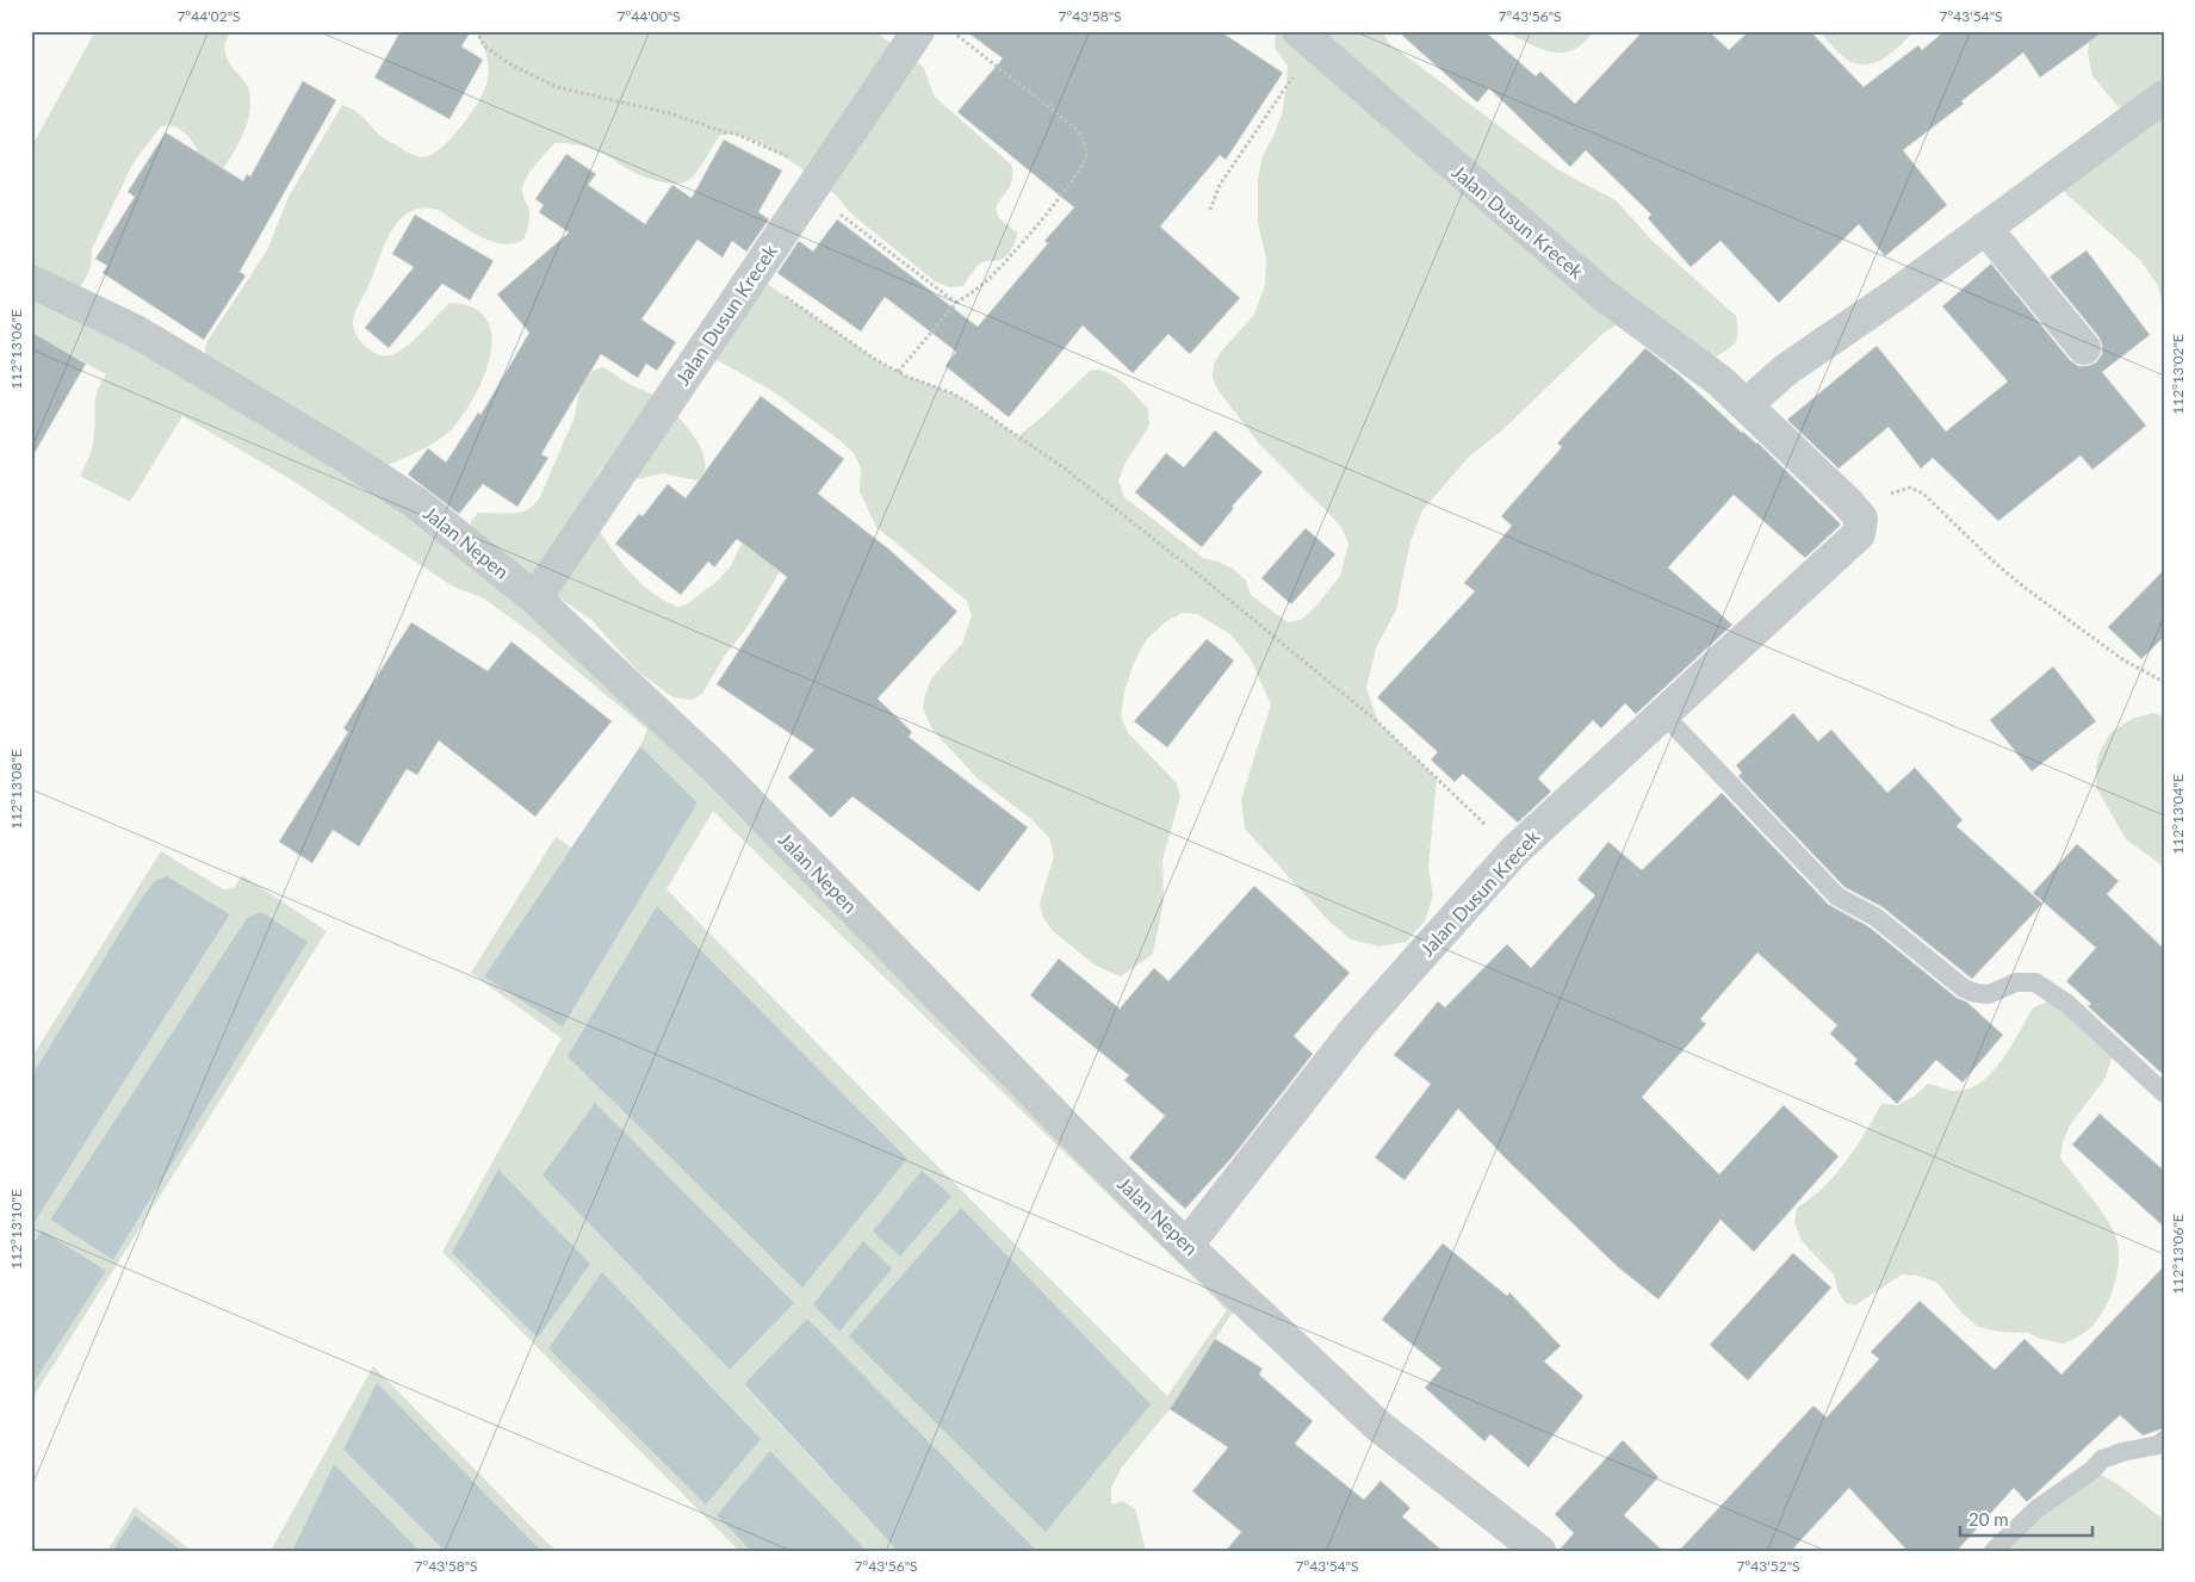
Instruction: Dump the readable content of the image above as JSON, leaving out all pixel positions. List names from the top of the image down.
{
  "streets": {
    "street": ["Jalan Dusun Krecek", "Jalan Nepen"]
  },
  "crossings": [
    ["Jalan Dusun Krecek", "Jalan Nepen"]
  ],
  "scale_bar": "20 m",
  "coordinates": [
    "7°44'02\"S",
    "7°44'00\"S",
    "7°43'58\"S",
    "7°43'56\"S",
    "7°43'54\"S",
    "112°13'06\"E",
    "112°13'02\"E",
    "112°13'08\"E",
    "112°13'04\"E",
    "112°13'10\"E",
    "7°43'52\"S"
  ]
}
